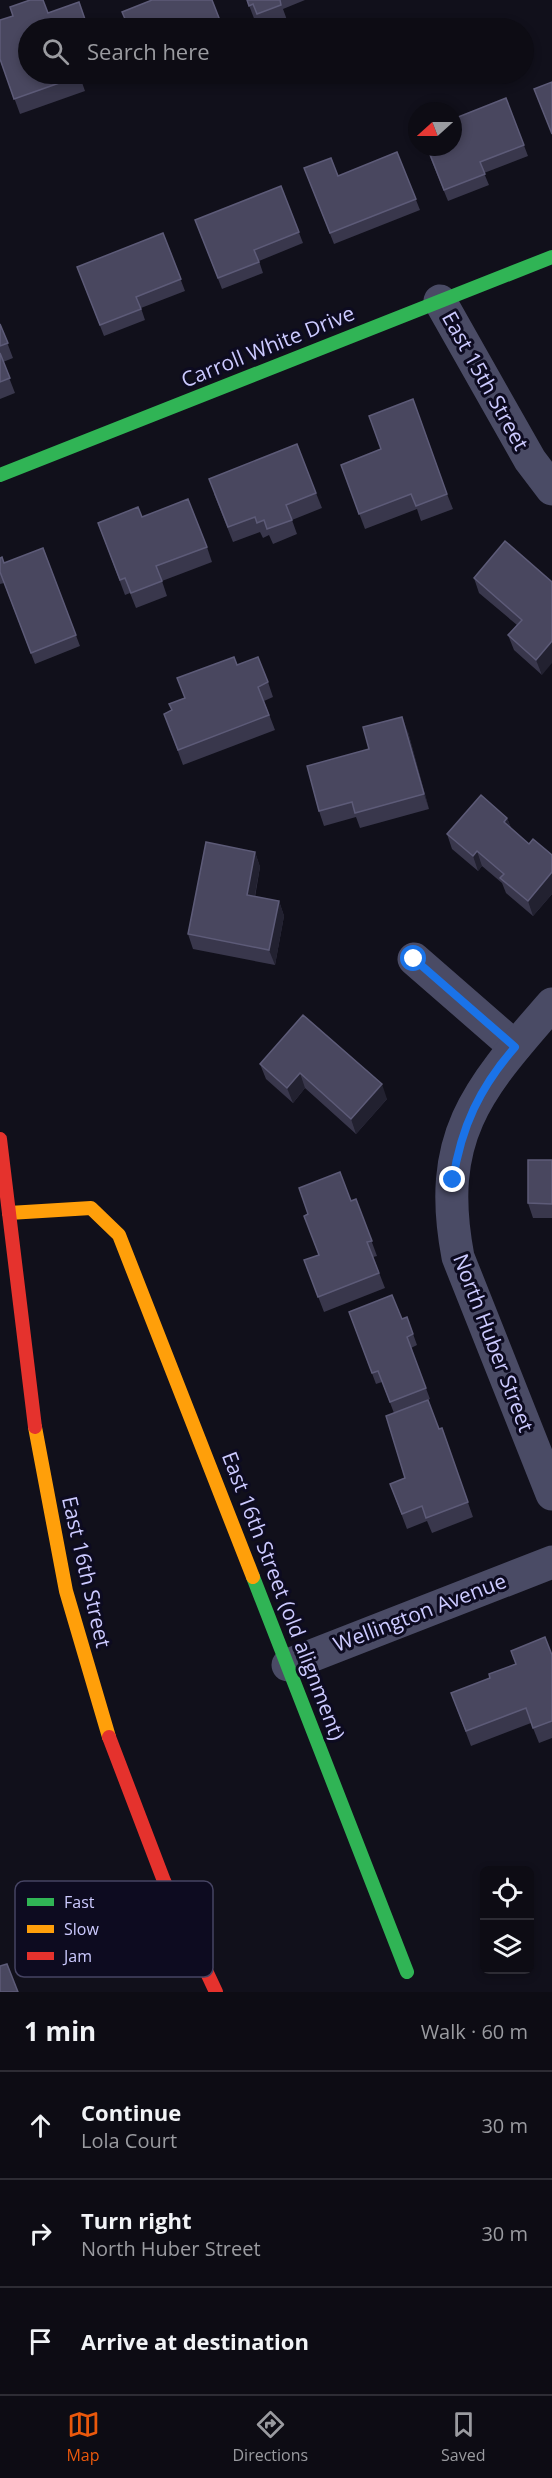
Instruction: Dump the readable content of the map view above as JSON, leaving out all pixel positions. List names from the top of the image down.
{
  "streets": {
    "street": [
      "Carroll White Drive",
      "East 15th Street",
      "North Huber Street",
      "East 16th Street",
      "East 16th Street (old alignment)",
      "Wellington Avenue"
    ]
  },
  "crossings": [
    ["Carroll White Drive", "East 15th Street"],
    ["East 16th Street", "East 16th Street (old alignment)"],
    ["East 16th Street (old alignment)", "Wellington Avenue"]
  ],
  "legend": ["Fast", "Slow", "Jam"],
  "north": "left",
  "page": {
    "search": "Search here",
    "heading": ["1 min", "Walk · 60 m"],
    "list": [
      ["Continue", "Lola Court", "30 m"],
      ["Turn right", "North Huber Street", "30 m"],
      "Arrive at destination"
    ],
    "nav": ["Map", "Directions", "Saved"]
  }
}
